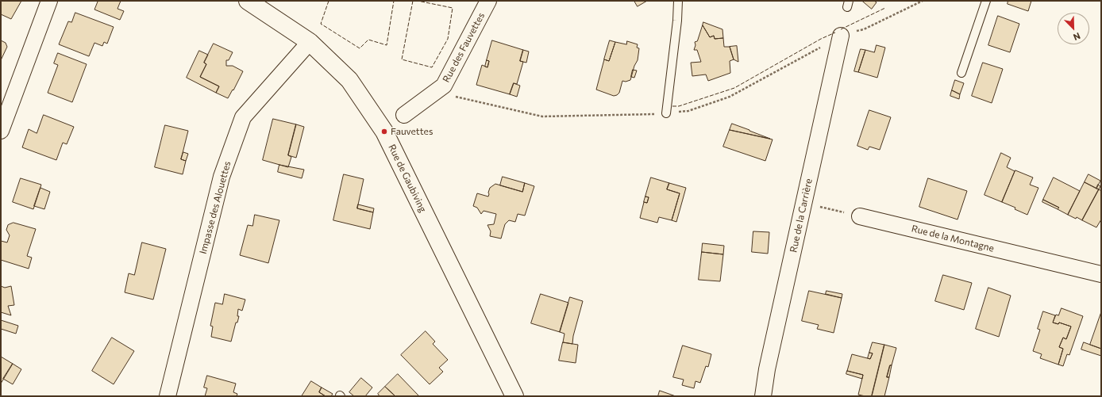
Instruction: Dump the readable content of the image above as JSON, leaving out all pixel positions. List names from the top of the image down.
{
  "streets": {
    "main road": ["Rue de Gaubiving"],
    "street": [
      "Rue des Fauvettes",
      "Impasse des Alouettes",
      "Rue de la Carrière",
      "Rue de la Montagne"
    ]
  },
  "crossings": [
    ["Rue de Gaubiving", "Impasse des Alouettes"]
  ],
  "places": ["Fauvettes"],
  "north": "bottom right"
}
